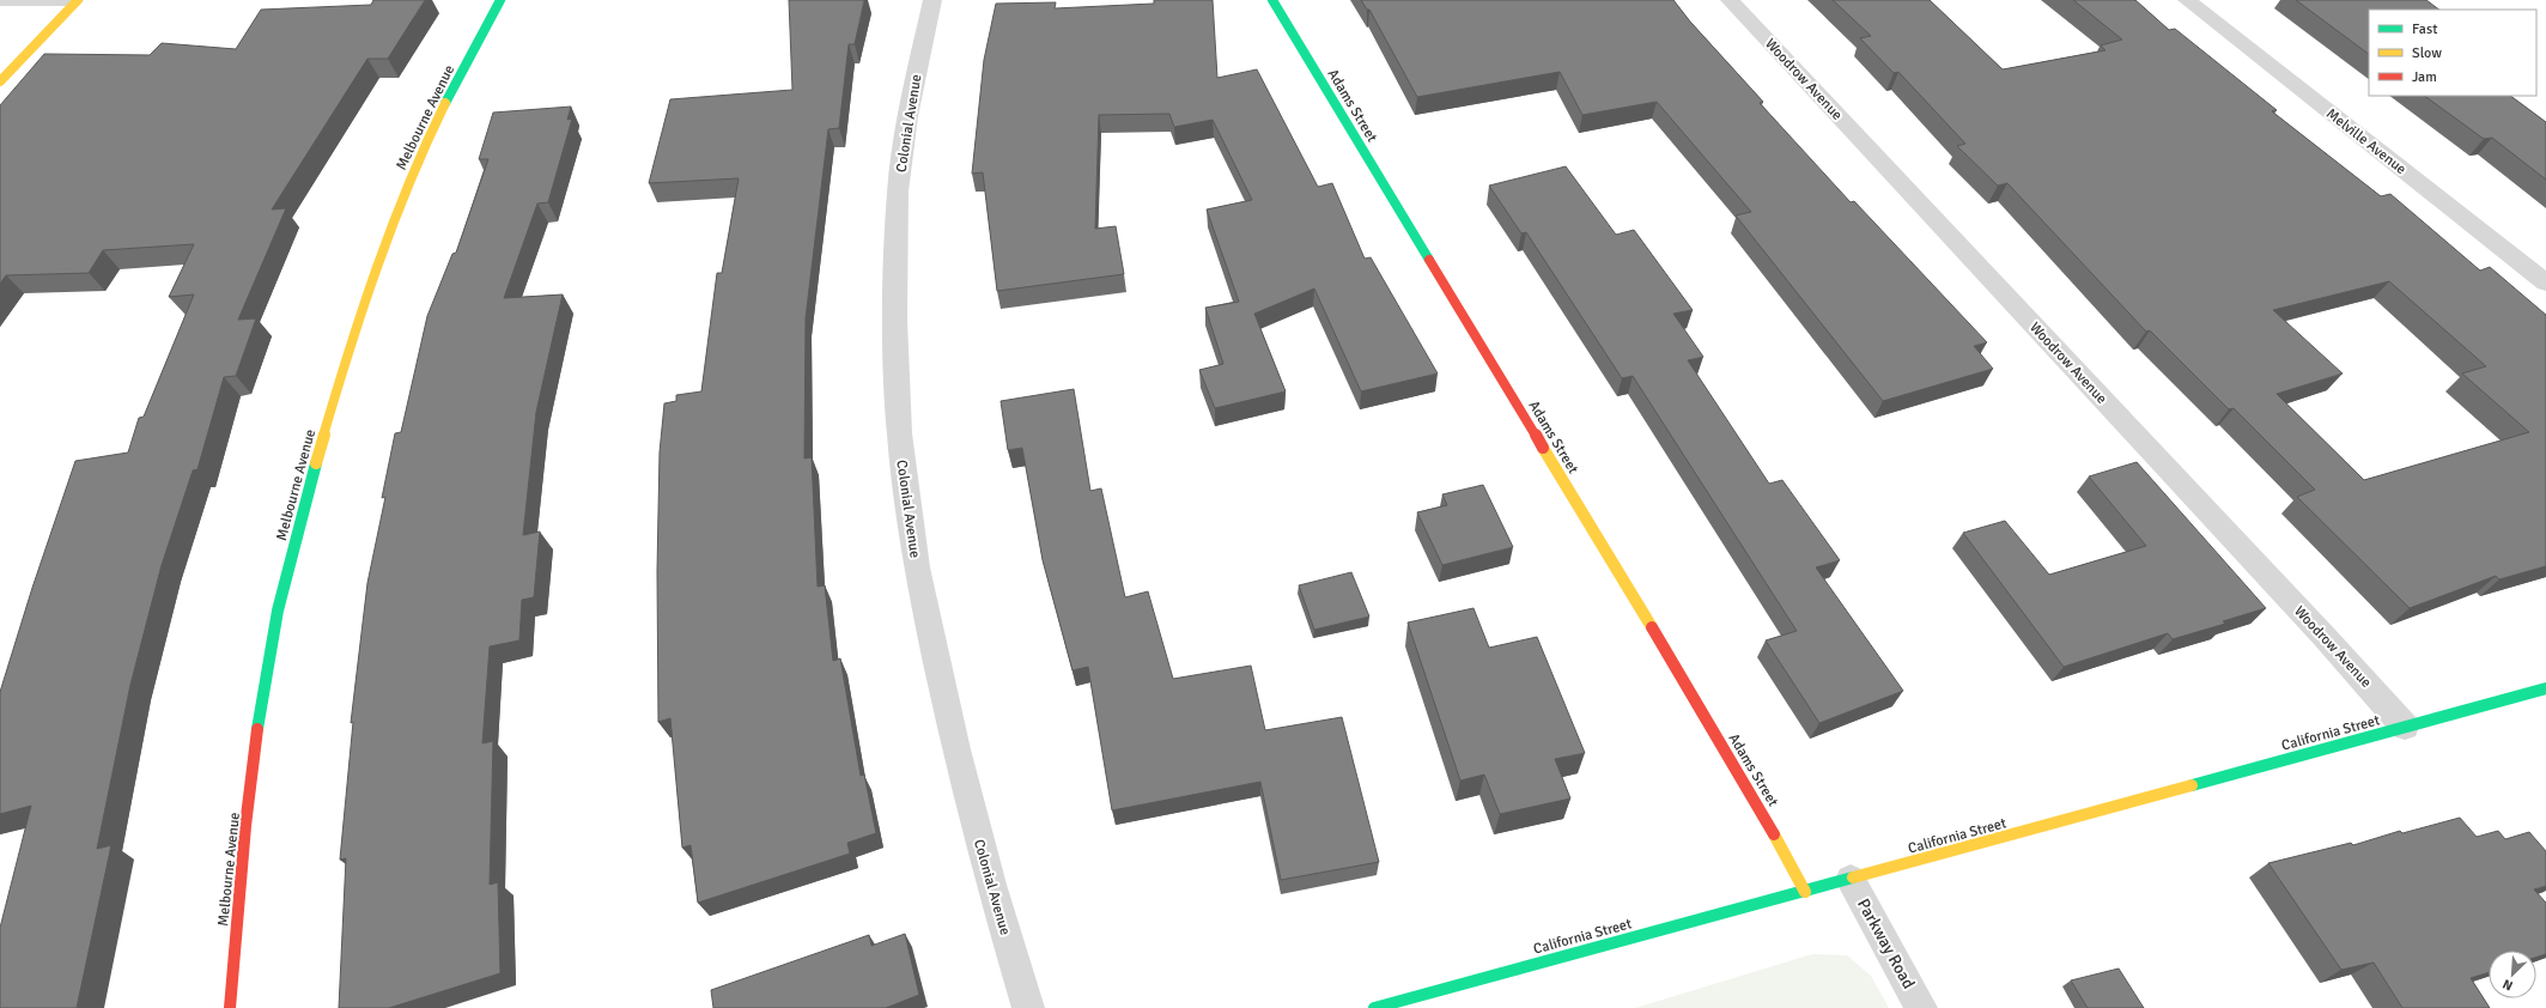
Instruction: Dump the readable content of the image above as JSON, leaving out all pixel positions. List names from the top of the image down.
{
  "streets": {
    "street": [
      "Woodrow Avenue",
      "Adams Street",
      "Melbourne Avenue",
      "Colonial Avenue",
      "Melville Avenue",
      "California Street",
      "Parkway Road"
    ]
  },
  "crossings": [
    ["Woodrow Avenue", "California Street"],
    ["Adams Street", "California Street"],
    ["California Street", "Parkway Road"]
  ],
  "legend": ["Fast", "Slow", "Jam"],
  "north": "bottom left"
}
